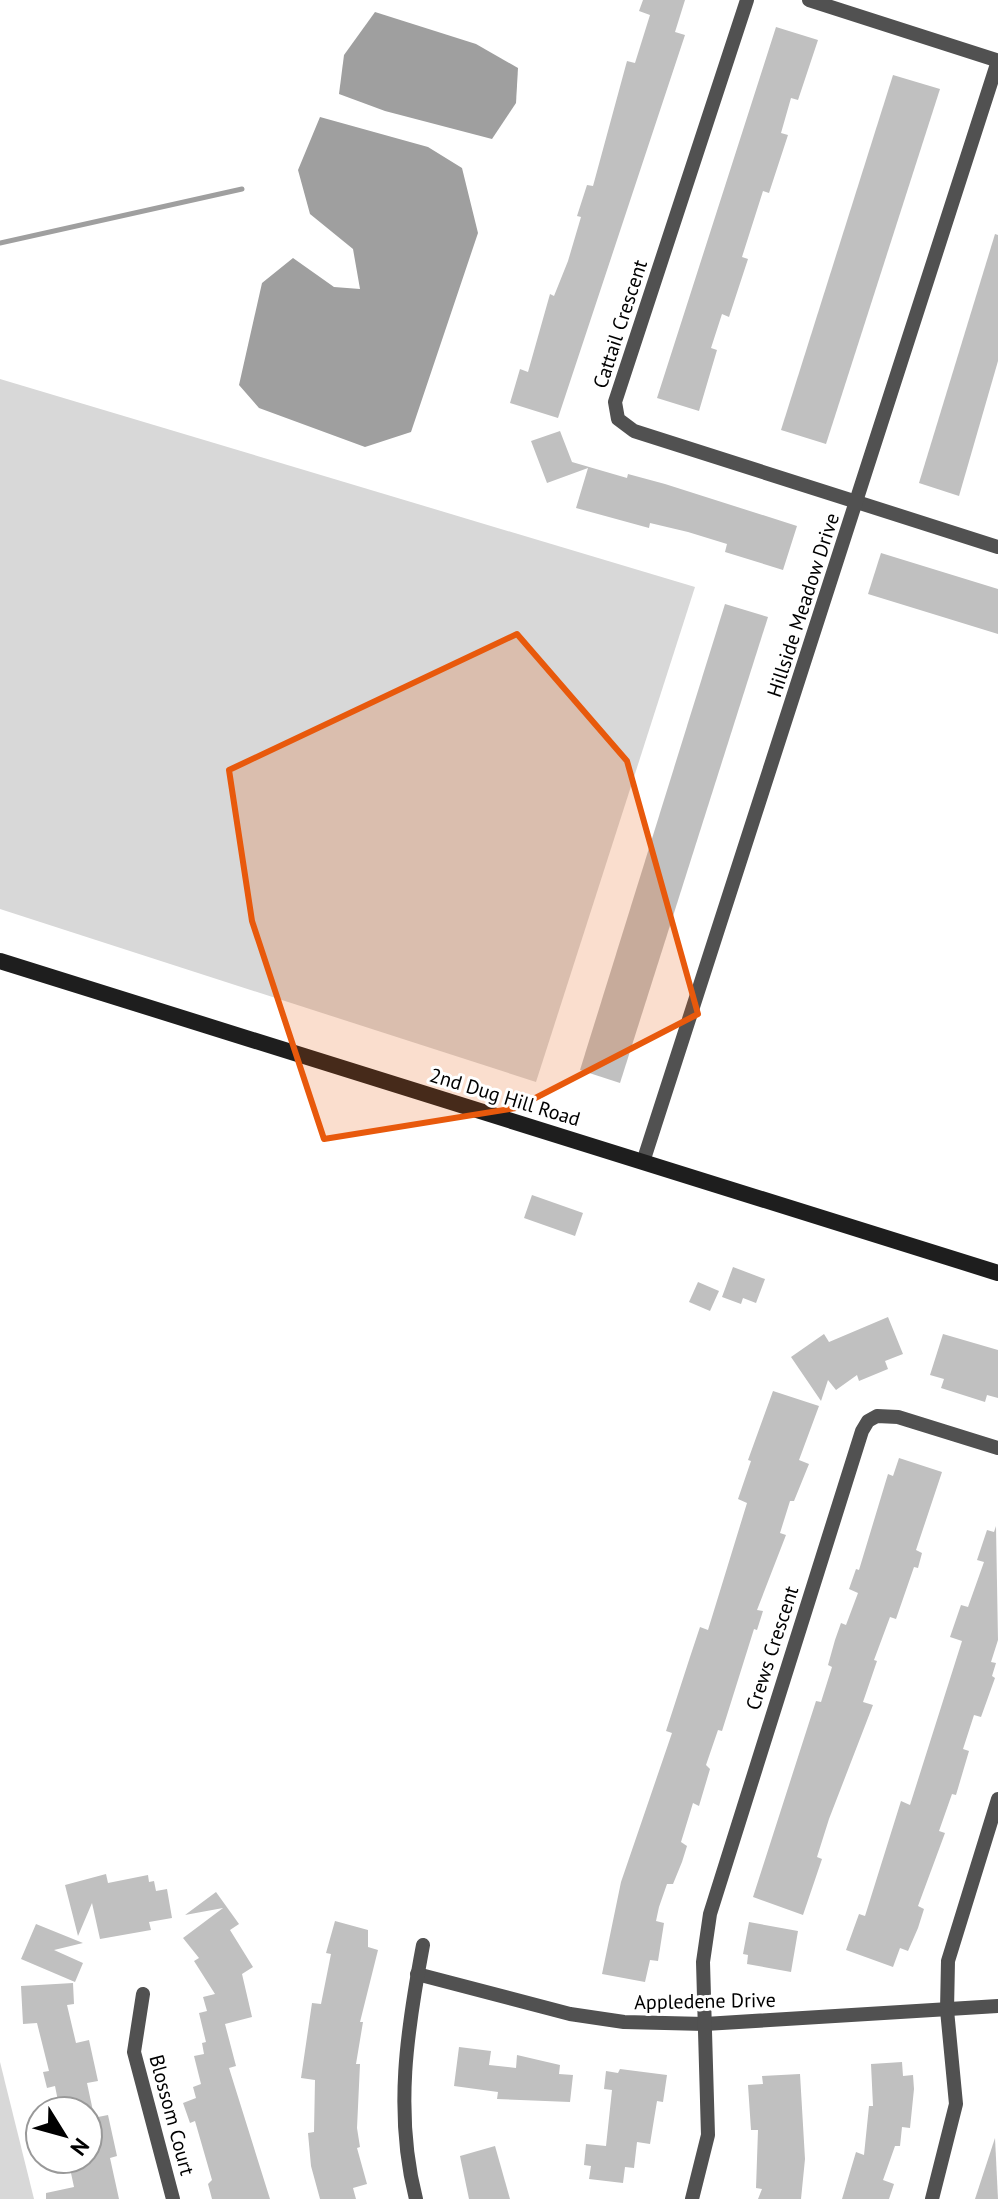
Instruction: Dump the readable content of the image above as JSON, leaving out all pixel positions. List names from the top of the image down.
{
  "streets": {
    "street": [
      "Cattail Crescent",
      "Hillside Meadow Drive",
      "2nd Dug Hill Road",
      "Crews Crescent",
      "Appledene Drive",
      "Blossom Court"
    ]
  },
  "crossings": [
    ["Cattail Crescent", "Hillside Meadow Drive"],
    ["Hillside Meadow Drive", "2nd Dug Hill Road"],
    ["Crews Crescent", "Appledene Drive"]
  ],
  "north": "bottom right"
}
